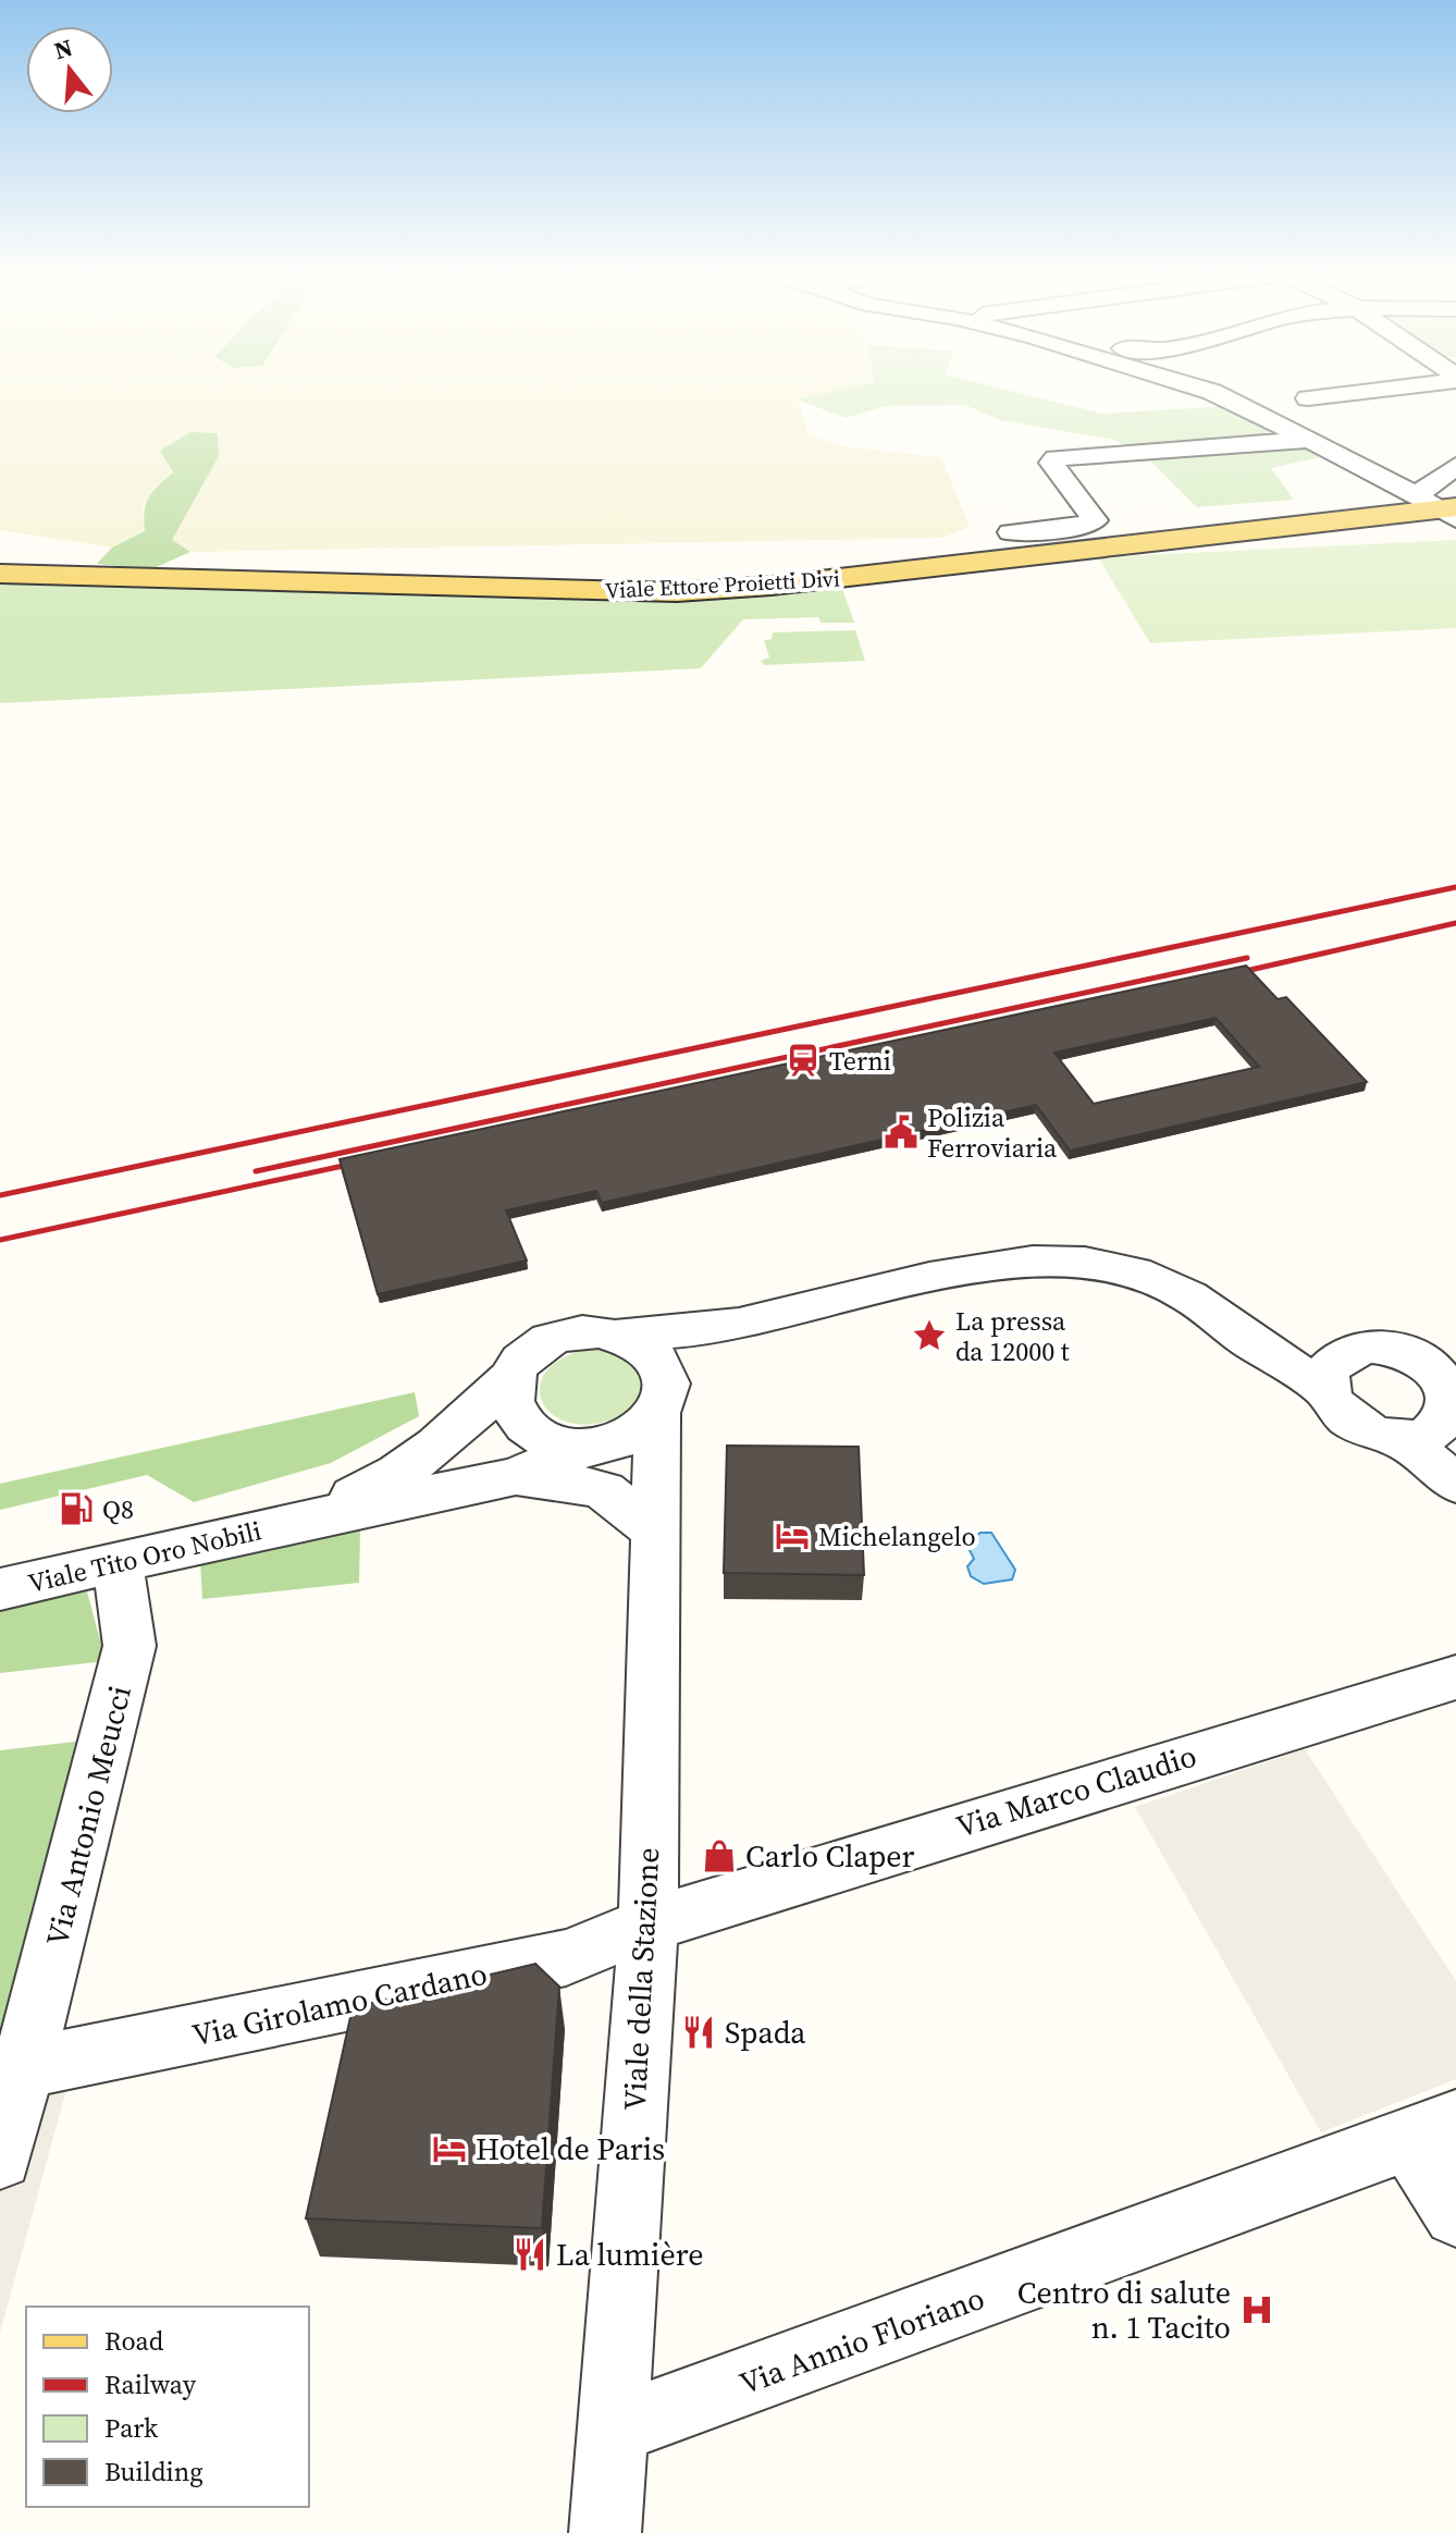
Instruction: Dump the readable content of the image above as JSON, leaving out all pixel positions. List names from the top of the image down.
{
  "streets": {
    "main road": ["Viale Ettore Proietti Divi"],
    "street": [
      "Viale Tito Oro Nobili",
      "Via Marco Claudio",
      "Via Antonio Meucci",
      "Viale della Stazione",
      "Via Girolamo Cardano",
      "Via Annio Floriano"
    ]
  },
  "crossings": [
    ["Viale Tito Oro Nobili", "Via Antonio Meucci"],
    ["Viale Tito Oro Nobili", "Viale della Stazione"],
    ["Via Marco Claudio", "Viale della Stazione"],
    ["Via Marco Claudio", "Via Girolamo Cardano"],
    ["Via Antonio Meucci", "Via Girolamo Cardano"],
    ["Viale della Stazione", "Via Girolamo Cardano"],
    ["Viale della Stazione", "Via Annio Floriano"]
  ],
  "places": {
    "station": ["Terni"],
    "public building": ["Polizia Ferroviaria"],
    "place": ["La pressa da 12000 t"],
    "fuel station": ["Q8"],
    "hotel": ["Michelangelo", "Hotel de Paris"],
    "shop": ["Carlo Claper"],
    "restaurant": ["Spada", "La lumière"],
    "hospital": ["Centro di salute n. 1 Tacito"]
  },
  "legend": [
    "Road",
    "Railway",
    "Park",
    "Building"
  ],
  "north": "top"
}
